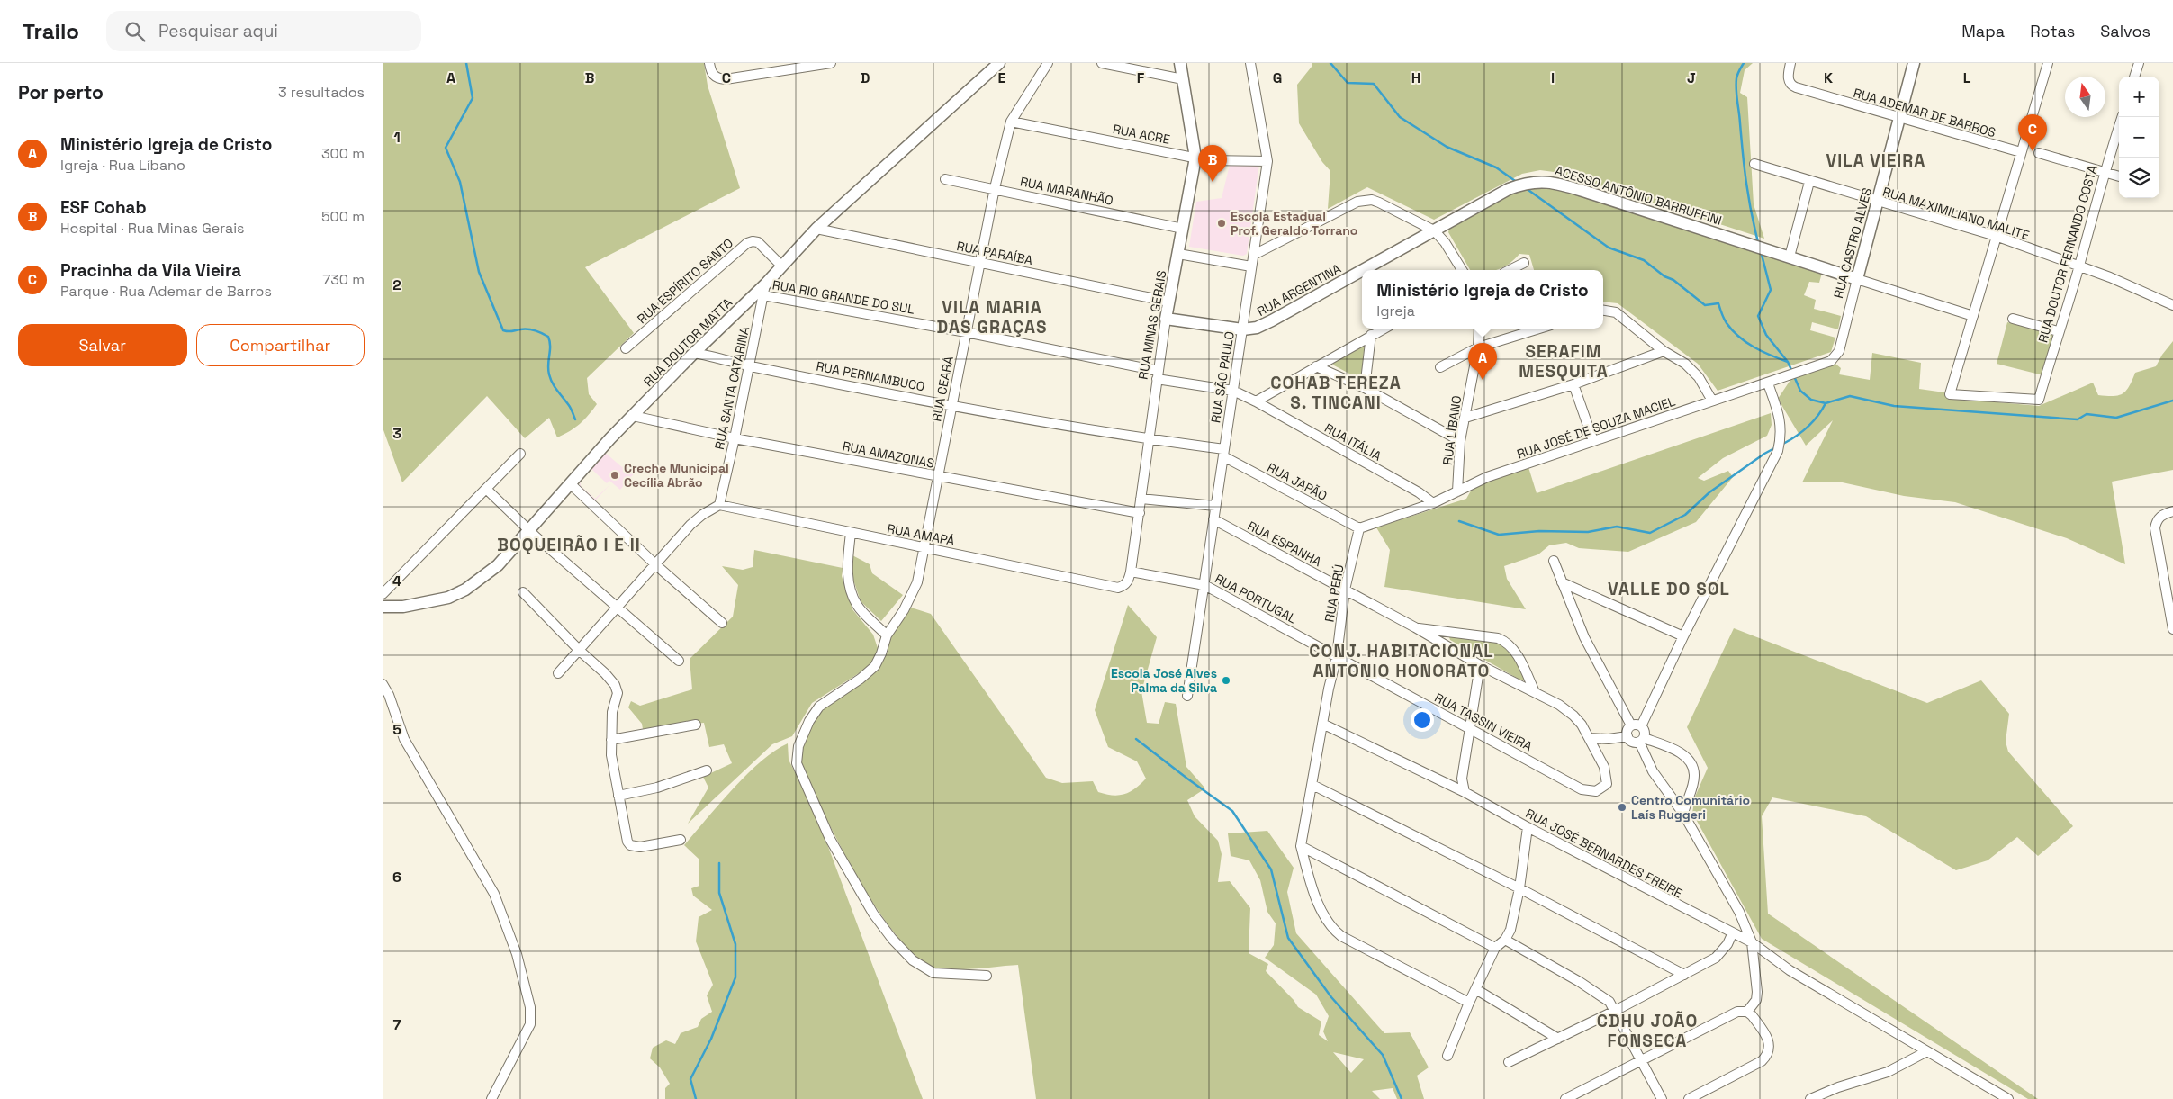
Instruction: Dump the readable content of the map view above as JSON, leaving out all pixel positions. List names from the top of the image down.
{
  "streets": {
    "street": [
      "RUA ADEMAR DE BARROS",
      "RUA ACRE",
      "RUA MARANHÃO",
      "ACESSO ANTÔNIO BARRUFFINI",
      "RUA MAXIMILIANO MALITE",
      "RUA CASTRO ALVES",
      "RUA PARAÍBA",
      "RUA DOUTOR FERNANDO COSTA",
      "RUA ESPÍRITO SANTO",
      "RUA ARGENTINA",
      "RUA RIO GRANDE DO SUL",
      "RUA MINAS GERAIS",
      "RUA DOUTOR MATTA",
      "RUA PERNAMBUCO",
      "RUA SÃO PAULO",
      "RUA SANTA CATARINA",
      "RUA CEARÁ",
      "RUA JOSÉ DE SOUZA MACIEL",
      "RUA LÍBANO",
      "RUA ITÁLIA",
      "RUA AMAZONAS",
      "RUA JAPÃO",
      "RUA AMAPÁ",
      "RUA ESPANHA",
      "RUA PERÚ",
      "RUA PORTUGAL",
      "RUA TASSIN VIEIRA",
      "RUA JOSÉ BERNARDES FREIRE"
    ]
  },
  "crossings": [
    ["RUA ADEMAR DE BARROS", "RUA CASTRO ALVES"],
    ["RUA ACRE", "RUA MINAS GERAIS"],
    ["RUA ACRE", "RUA SÃO PAULO"],
    ["RUA ACRE", "RUA CEARÁ"],
    ["RUA MARANHÃO", "RUA MINAS GERAIS"],
    ["RUA MARANHÃO", "RUA CEARÁ"],
    ["ACESSO ANTÔNIO BARRUFFINI", "RUA CASTRO ALVES"],
    ["ACESSO ANTÔNIO BARRUFFINI", "RUA ARGENTINA"],
    ["RUA MAXIMILIANO MALITE", "RUA CASTRO ALVES"],
    ["RUA MAXIMILIANO MALITE", "RUA DOUTOR FERNANDO COSTA"],
    ["RUA CASTRO ALVES", "RUA JOSÉ DE SOUZA MACIEL"],
    ["RUA PARAÍBA", "RUA MINAS GERAIS"],
    ["RUA PARAÍBA", "RUA DOUTOR MATTA"],
    ["RUA PARAÍBA", "RUA CEARÁ"],
    ["RUA ESPÍRITO SANTO", "RUA DOUTOR MATTA"],
    ["RUA ARGENTINA", "RUA MINAS GERAIS"],
    ["RUA ARGENTINA", "RUA SÃO PAULO"],
    ["RUA RIO GRANDE DO SUL", "RUA MINAS GERAIS"],
    ["RUA RIO GRANDE DO SUL", "RUA DOUTOR MATTA"],
    ["RUA RIO GRANDE DO SUL", "RUA SANTA CATARINA"],
    ["RUA RIO GRANDE DO SUL", "RUA CEARÁ"],
    ["RUA RIO GRANDE DO SUL", "RUA ITÁLIA"],
    ["RUA MINAS GERAIS", "RUA PERNAMBUCO"],
    ["RUA MINAS GERAIS", "RUA ITÁLIA"],
    ["RUA MINAS GERAIS", "RUA AMAZONAS"],
    ["RUA MINAS GERAIS", "RUA JAPÃO"],
    ["RUA MINAS GERAIS", "RUA AMAPÁ"],
    ["RUA MINAS GERAIS", "RUA PORTUGAL"],
    ["RUA DOUTOR MATTA", "RUA PERNAMBUCO"],
    ["RUA DOUTOR MATTA", "RUA SANTA CATARINA"],
    ["RUA DOUTOR MATTA", "RUA AMAZONAS"],
    ["RUA PERNAMBUCO", "RUA SANTA CATARINA"],
    ["RUA PERNAMBUCO", "RUA CEARÁ"],
    ["RUA PERNAMBUCO", "RUA JAPÃO"],
    ["RUA SÃO PAULO", "RUA ITÁLIA"],
    ["RUA SÃO PAULO", "RUA JAPÃO"],
    ["RUA SÃO PAULO", "RUA ESPANHA"],
    ["RUA SÃO PAULO", "RUA PORTUGAL"],
    ["RUA SANTA CATARINA", "RUA AMAZONAS"],
    ["RUA SANTA CATARINA", "RUA AMAPÁ"],
    ["RUA CEARÁ", "RUA AMAZONAS"],
    ["RUA CEARÁ", "RUA AMAPÁ"],
    ["RUA JOSÉ DE SOUZA MACIEL", "RUA LÍBANO"],
    ["RUA JOSÉ DE SOUZA MACIEL", "RUA ITÁLIA"],
    ["RUA JOSÉ DE SOUZA MACIEL", "RUA JAPÃO"],
    ["RUA JOSÉ DE SOUZA MACIEL", "RUA PERÚ"],
    ["RUA JAPÃO", "RUA PERÚ"],
    ["RUA ESPANHA", "RUA PERÚ"],
    ["RUA ESPANHA", "RUA TASSIN VIEIRA"],
    ["RUA PERÚ", "RUA PORTUGAL"],
    ["RUA PERÚ", "RUA TASSIN VIEIRA"],
    ["RUA PERÚ", "RUA JOSÉ BERNARDES FREIRE"],
    ["RUA PORTUGAL", "RUA TASSIN VIEIRA"]
  ],
  "districts": [
    "VILA VIEIRA",
    "VILA MARIA DAS GRAÇAS",
    "SERAFIM MESQUITA",
    "COHAB TEREZA S. TINCANI",
    "BOQUEIRÃO I E II",
    "VALLE DO SOL",
    "CONJ. HABITACIONAL ANTONIO HONORATO",
    "CDHU JOÃO FONSECA"
  ],
  "places": [
    "Escola Estadual Prof. Geraldo Torrano",
    "Creche Municipal Cecília Abrão",
    "Escola José Alves Palma da Silva",
    "Centro Comunitário Laís Ruggeri"
  ],
  "north": "top",
  "page": {
    "header": "Trailo",
    "search": "Pesquisar aqui",
    "nav": ["Mapa", "Rotas", "Salvos"],
    "heading": ["Por perto", "3 resultados"],
    "map_buttons": ["+", "−"],
    "pins": ["C", "B", "A"],
    "list": [
      {
        "mark": "A",
        "name": "Ministério Igreja de Cristo",
        "note": "Igreja · Rua Líbano",
        "value": "300 m"
      },
      {
        "mark": "B",
        "name": "ESF Cohab",
        "note": "Hospital · Rua Minas Gerais",
        "value": "500 m"
      },
      {
        "mark": "C",
        "name": "Pracinha da Vila Vieira",
        "note": "Parque · Rua Ademar de Barros",
        "value": "730 m"
      }
    ],
    "popup": ["Ministério Igreja de Cristo", "Igreja"],
    "buttons": ["Salvar", "Compartilhar"]
  },
  "grid": {
    "columns": [
      "A",
      "B",
      "C",
      "D",
      "E",
      "F",
      "G",
      "H",
      "I",
      "J",
      "K",
      "L"
    ],
    "rows": [
      "1",
      "2",
      "3",
      "4",
      "5",
      "6",
      "7"
    ]
  }
}
